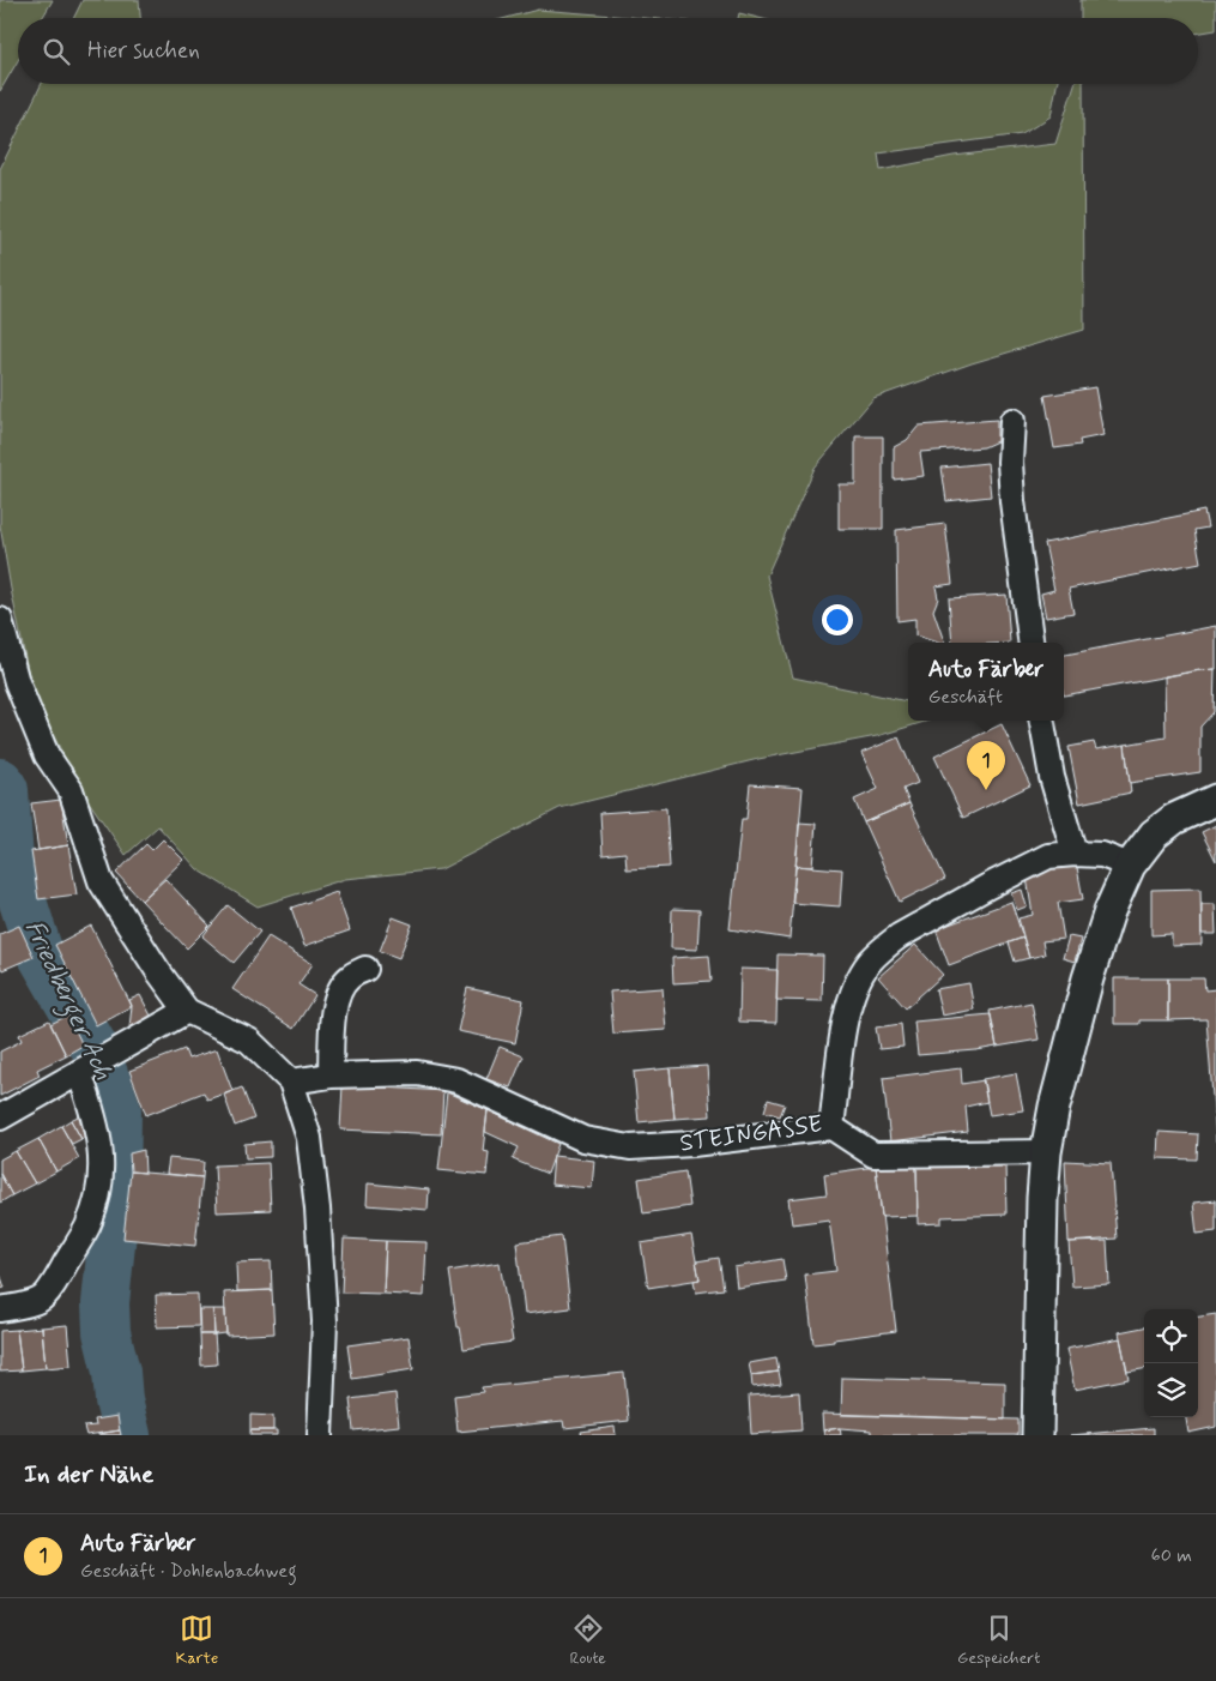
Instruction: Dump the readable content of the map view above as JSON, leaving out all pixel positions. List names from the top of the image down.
{
  "streets": {
    "street": ["STEINGASSE"]
  },
  "water": ["Friedberger Ach"],
  "page": {
    "search": "Hier suchen",
    "popup": ["Auto Färber", "Geschäft"],
    "pins": "1",
    "heading": "In der Nähe",
    "list": [
      {
        "mark": "1",
        "name": "Auto Färber",
        "note": "Geschäft · Dohlenbachweg",
        "value": "60 m"
      }
    ],
    "nav": ["Karte", "Route", "Gespeichert"]
  }
}
